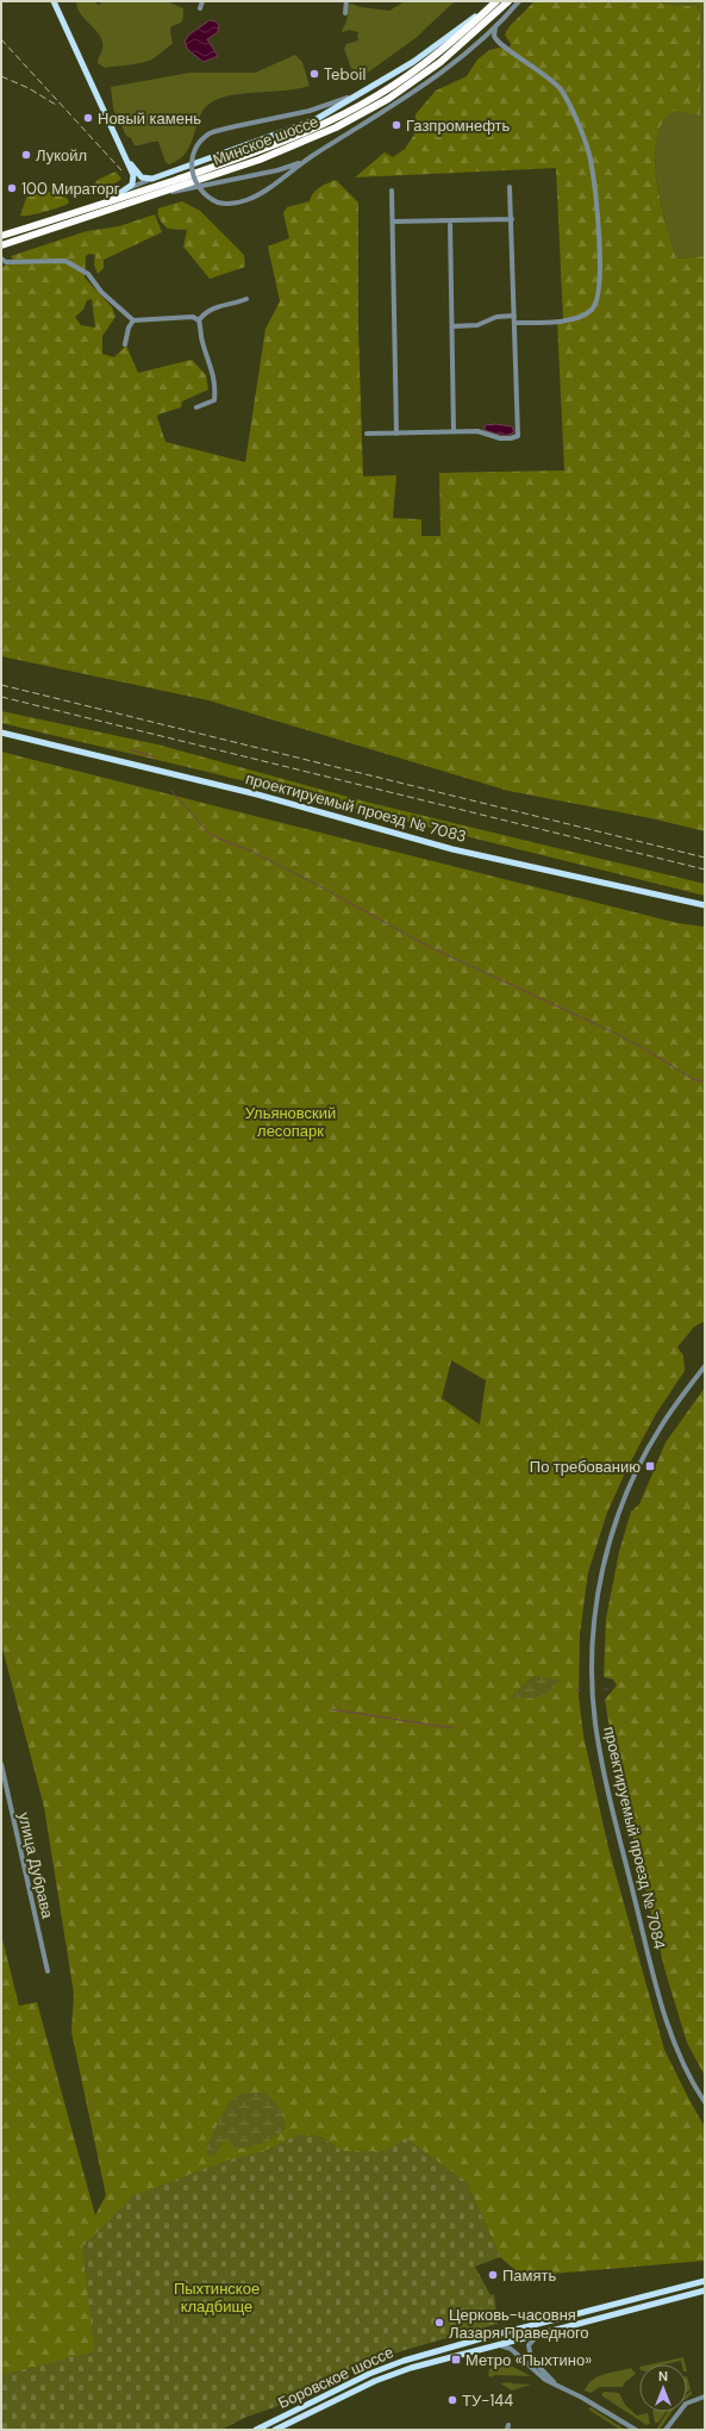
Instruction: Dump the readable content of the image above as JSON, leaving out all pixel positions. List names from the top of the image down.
{
  "streets": {
    "highway": ["Минское шоссе"],
    "main road": ["проектируемый проезд № 7083", "Боровское шоссе"],
    "street": ["проектируемый проезд № 7084", "улица Дубрава"]
  },
  "parks": ["Ульяновский лесопарк", "Пыхтинское кладбище"],
  "places": {
    "other": [
      "Teboil",
      "Новый камень",
      "Газпромнефть",
      "Лукойл",
      "100 Мираторг",
      "Память",
      "Церковь-часовня Лазаря Праведного",
      "ТУ-144"
    ],
    "transit": ["По требованию", "Метро «Пыхтино»"]
  },
  "north": "top"
}
